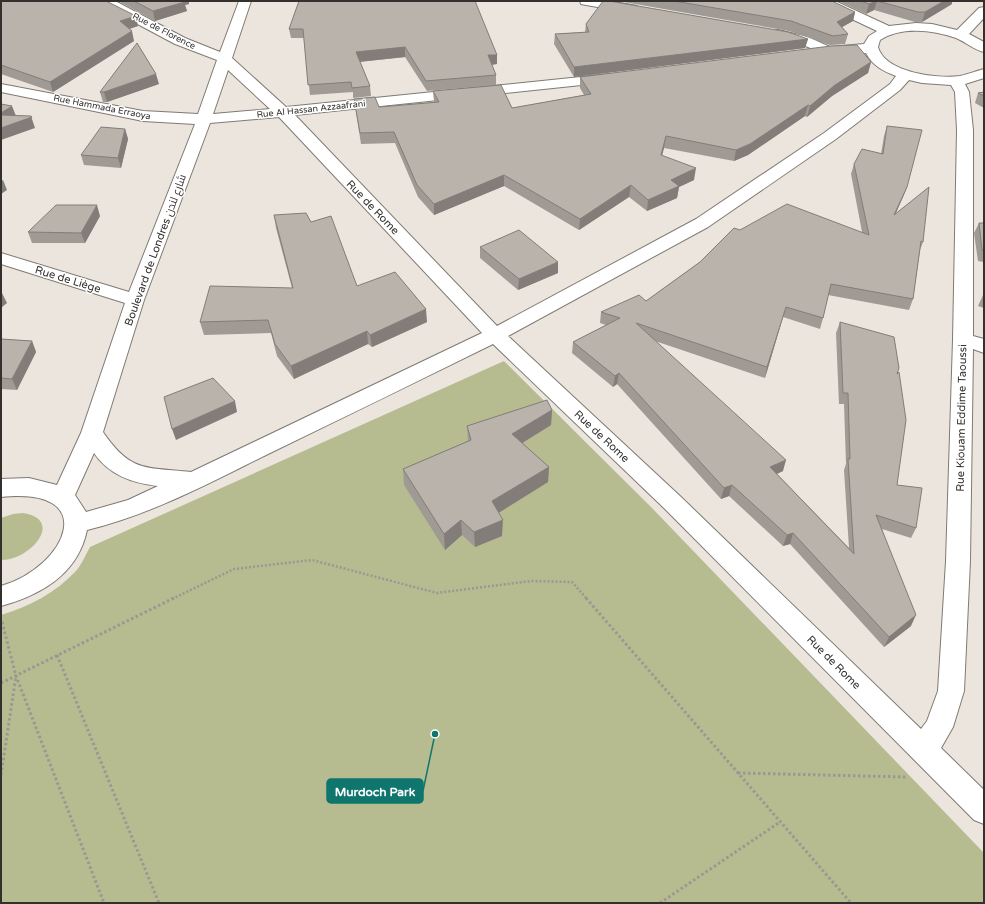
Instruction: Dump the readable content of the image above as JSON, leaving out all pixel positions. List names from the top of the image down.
{
  "streets": {
    "street": [
      "Rue de Florence",
      "Rue Hammada Erraoya",
      "Rue Al Hassan Azzaafrani",
      "Rue de Rome",
      "Boulevard de Londres شارع لندن",
      "Rue de Liège",
      "Rue Kiouam Eddime Taoussi"
    ]
  },
  "crossings": [
    ["Rue de Florence", "Rue de Rome"],
    ["Rue de Florence", "Boulevard de Londres شارع لندن"],
    ["Rue Hammada Erraoya", "Rue Al Hassan Azzaafrani"],
    ["Rue Hammada Erraoya", "Boulevard de Londres شارع لندن"],
    ["Rue Al Hassan Azzaafrani", "Rue de Rome"],
    ["Rue Al Hassan Azzaafrani", "Boulevard de Londres شارع لندن"],
    ["Rue de Rome", "Boulevard de Londres شارع لندن"],
    ["Rue de Rome", "Rue Kiouam Eddime Taoussi"],
    ["Boulevard de Londres شارع لندن", "Rue de Liège"]
  ],
  "places": ["Murdoch Park"]
}
